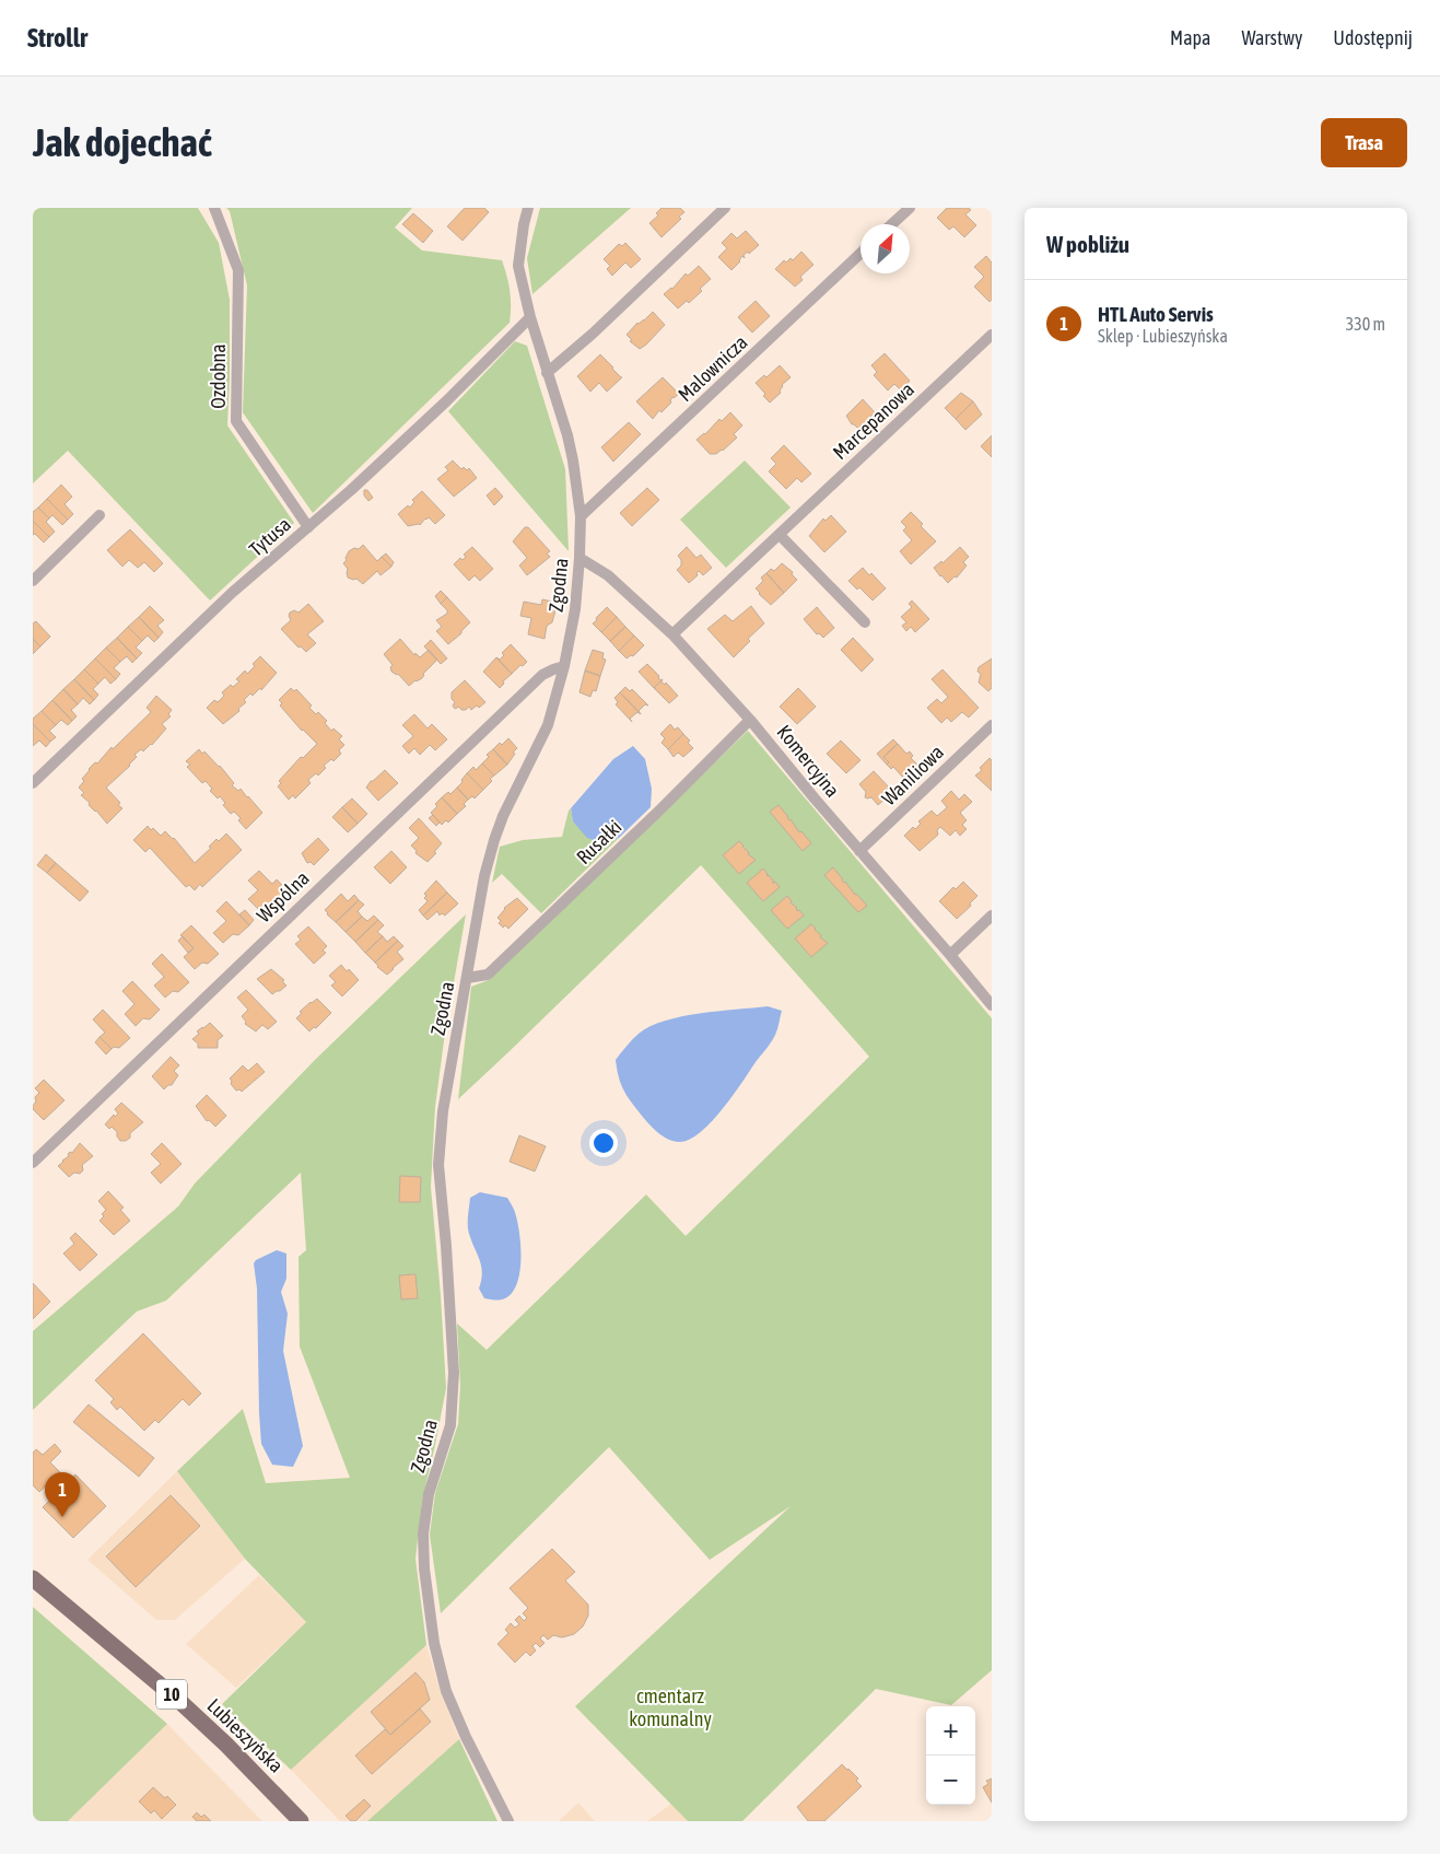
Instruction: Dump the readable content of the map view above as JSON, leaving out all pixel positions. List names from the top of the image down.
{
  "streets": {
    "main road": ["10", "Lubieszyńska"],
    "street": [
      "Malownicza",
      "Ozdobna",
      "Marcepanowa",
      "Tytusa",
      "Zgodna",
      "Komercyjna",
      "Waniliowa",
      "Rusałki",
      "Wspólna"
    ]
  },
  "crossings": [
    ["Malownicza", "Zgodna"],
    ["Ozdobna", "Tytusa"],
    ["Marcepanowa", "Komercyjna"],
    ["Tytusa", "Zgodna"],
    ["Zgodna", "Komercyjna"],
    ["Zgodna", "Rusałki"],
    ["Zgodna", "Wspólna"],
    ["Komercyjna", "Waniliowa"],
    ["Komercyjna", "Rusałki"]
  ],
  "parks": ["cmentarz komunalny"],
  "north": "top right",
  "page": {
    "header": "Strollr",
    "nav": ["Mapa", "Warstwy", "Udostępnij"],
    "buttons": "Trasa",
    "title": "Jak dojechać",
    "heading": "W pobliżu",
    "list": [
      {
        "mark": "1",
        "name": "HTL Auto Servis",
        "note": "Sklep · Lubieszyńska",
        "value": "330 m"
      }
    ],
    "pins": "1",
    "map_buttons": ["+", "−"]
  }
}
